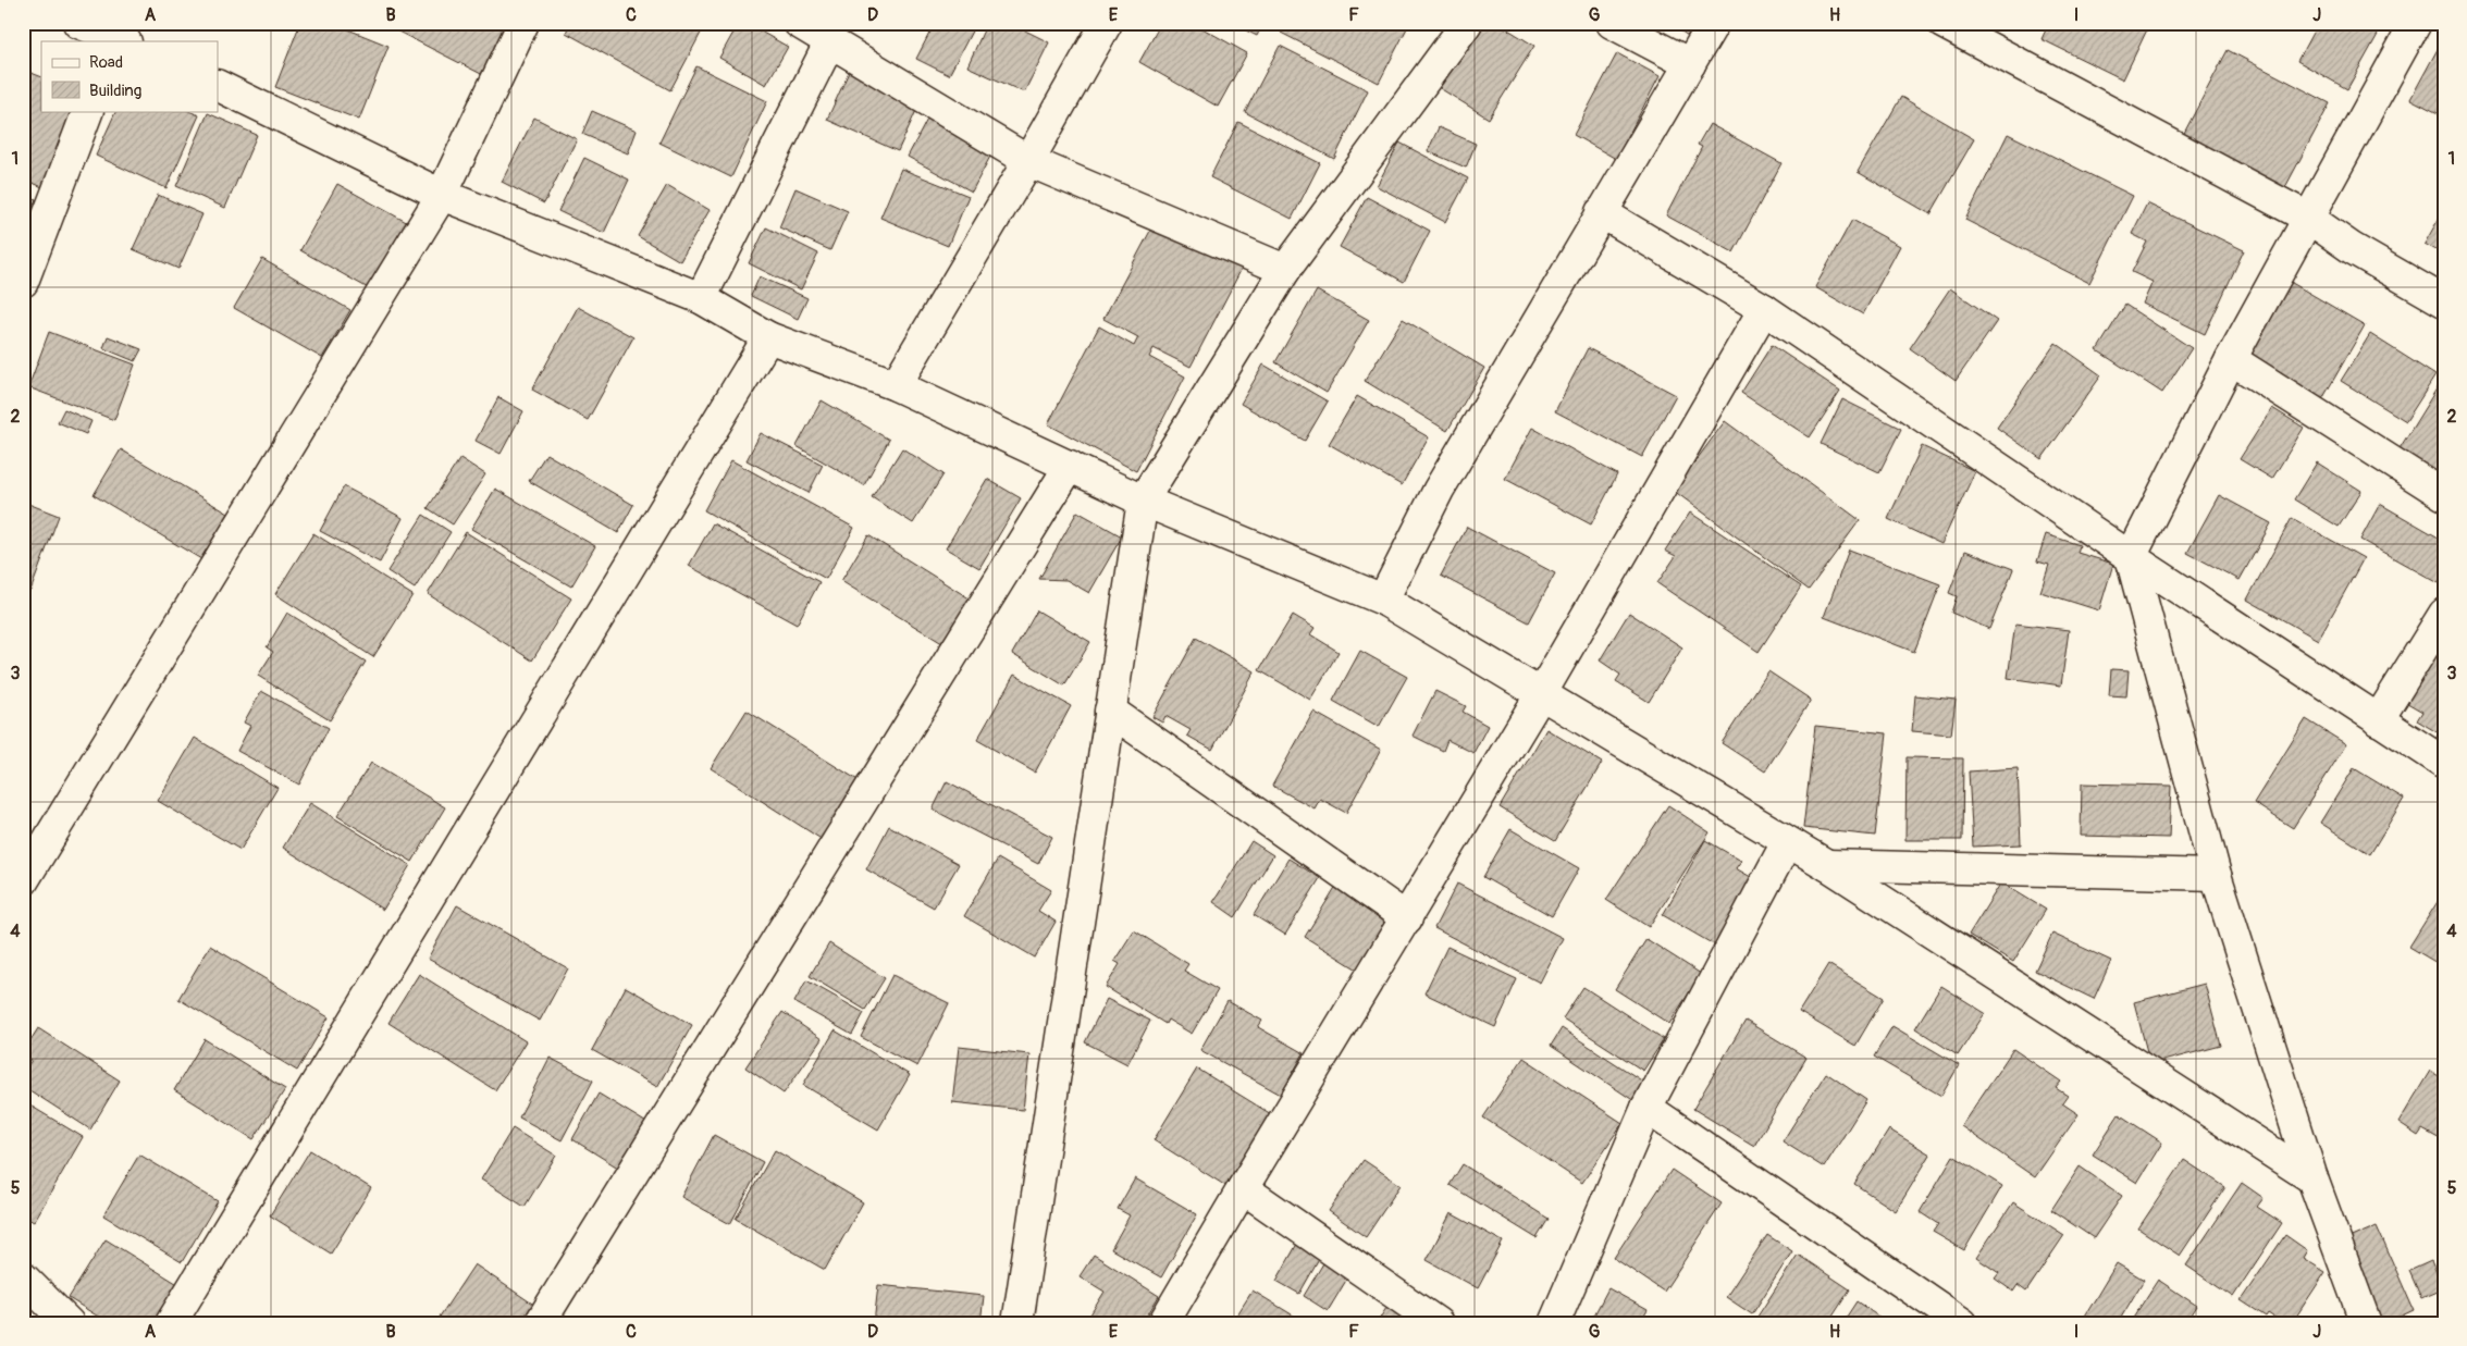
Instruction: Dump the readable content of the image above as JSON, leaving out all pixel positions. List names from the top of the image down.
{
  "legend": ["Road", "Building"],
  "grid": {
    "columns": [
      "A",
      "B",
      "C",
      "D",
      "E",
      "F",
      "G",
      "H",
      "I",
      "J"
    ],
    "rows": [
      "1",
      "2",
      "3",
      "4",
      "5"
    ]
  }
}
